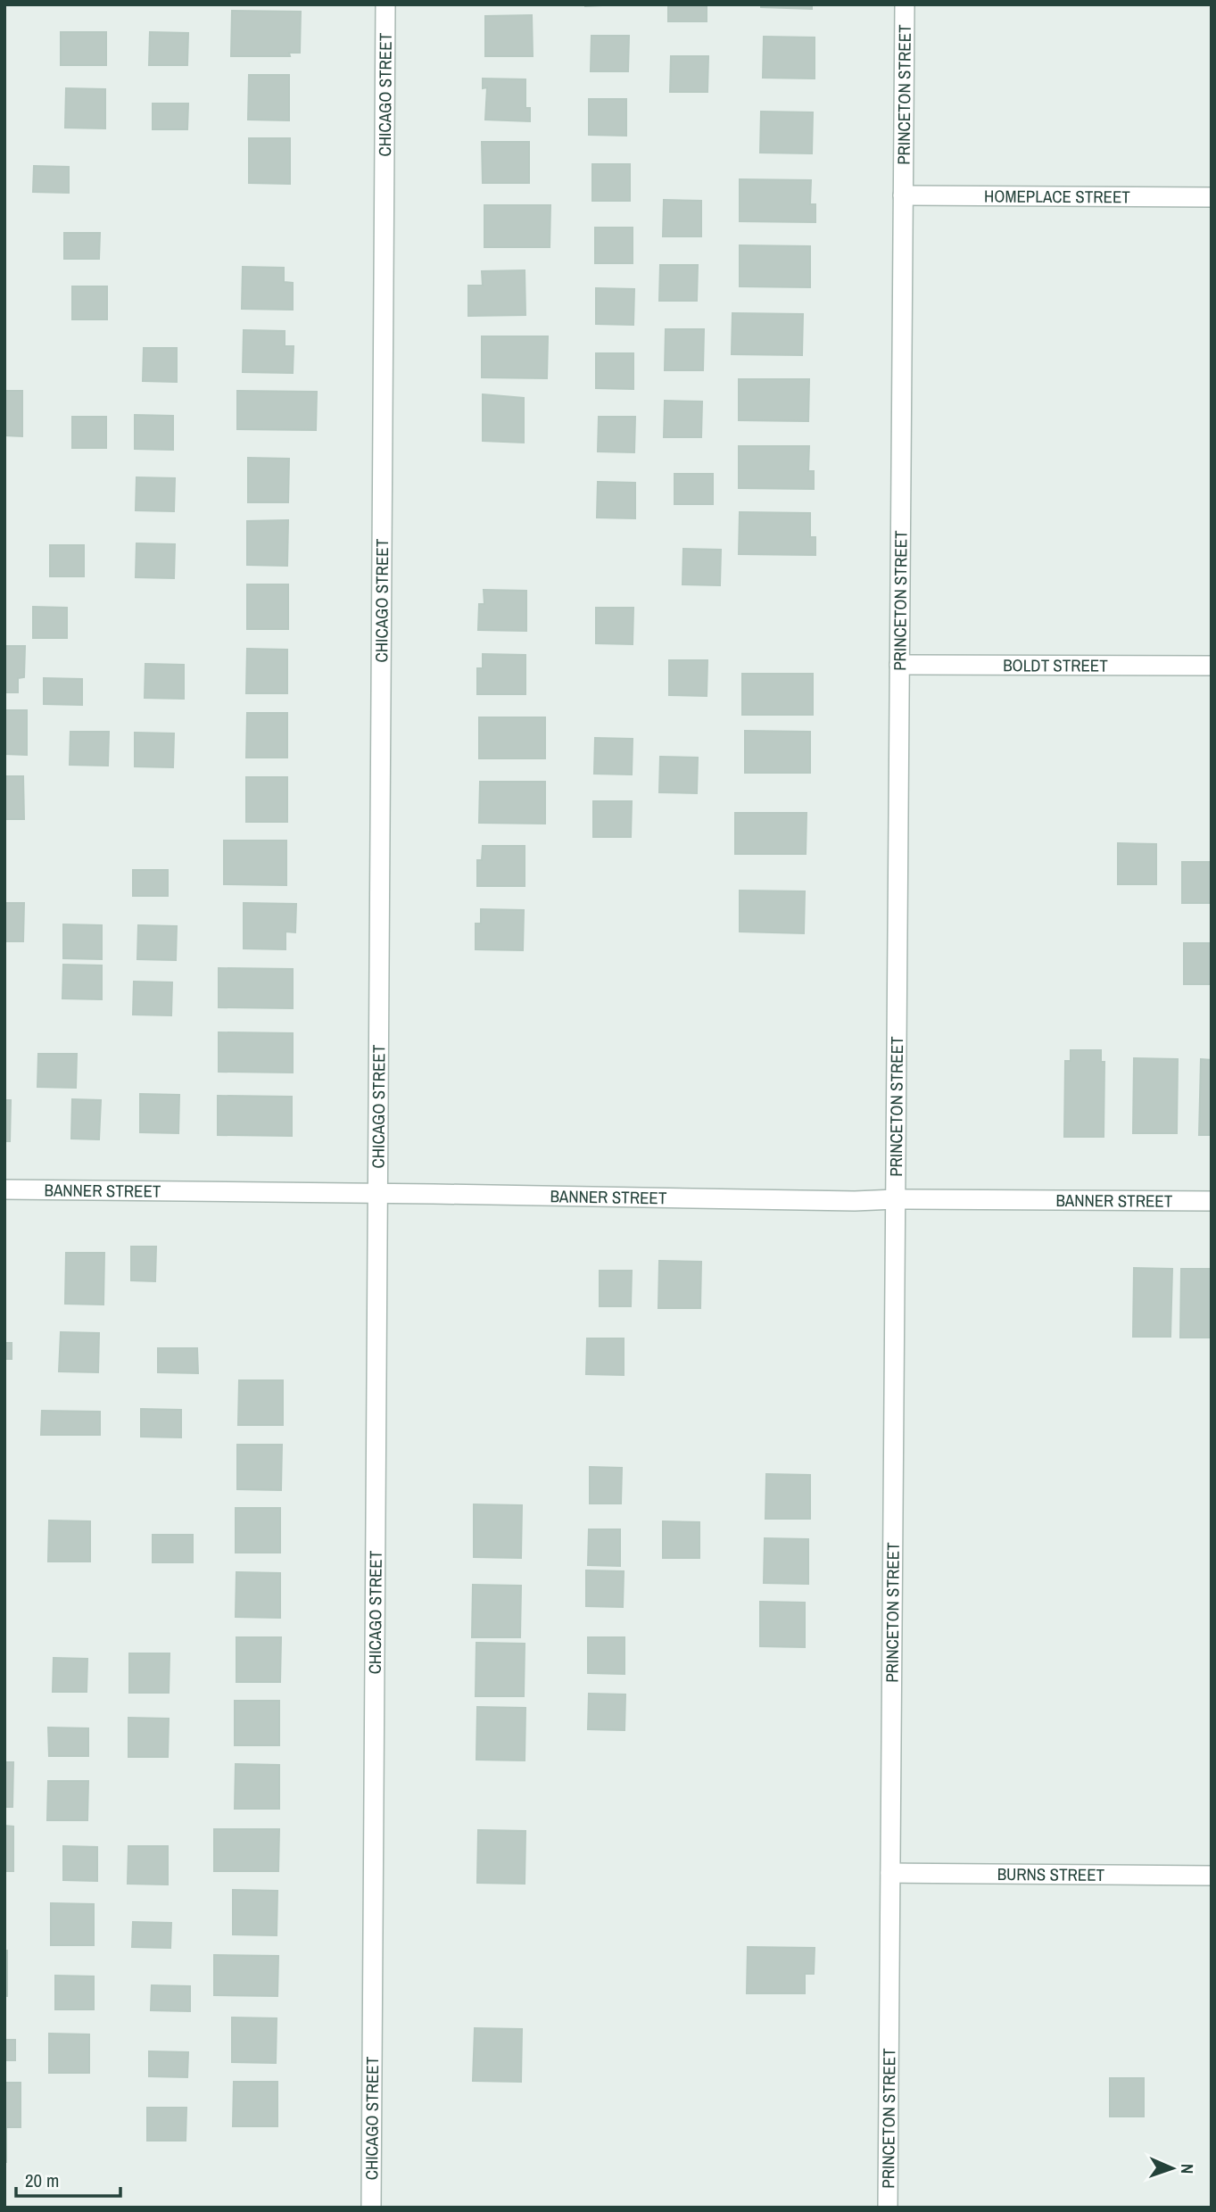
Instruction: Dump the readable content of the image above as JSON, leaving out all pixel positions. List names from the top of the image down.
{
  "streets": {
    "street": [
      "CHICAGO STREET",
      "PRINCETON STREET",
      "HOMEPLACE STREET",
      "BOLDT STREET",
      "BANNER STREET",
      "BURNS STREET"
    ]
  },
  "crossings": [
    ["CHICAGO STREET", "BANNER STREET"],
    ["PRINCETON STREET", "HOMEPLACE STREET"],
    ["PRINCETON STREET", "BOLDT STREET"],
    ["PRINCETON STREET", "BANNER STREET"],
    ["PRINCETON STREET", "BURNS STREET"]
  ],
  "scale_bar": "20 m",
  "north": "right"
}
